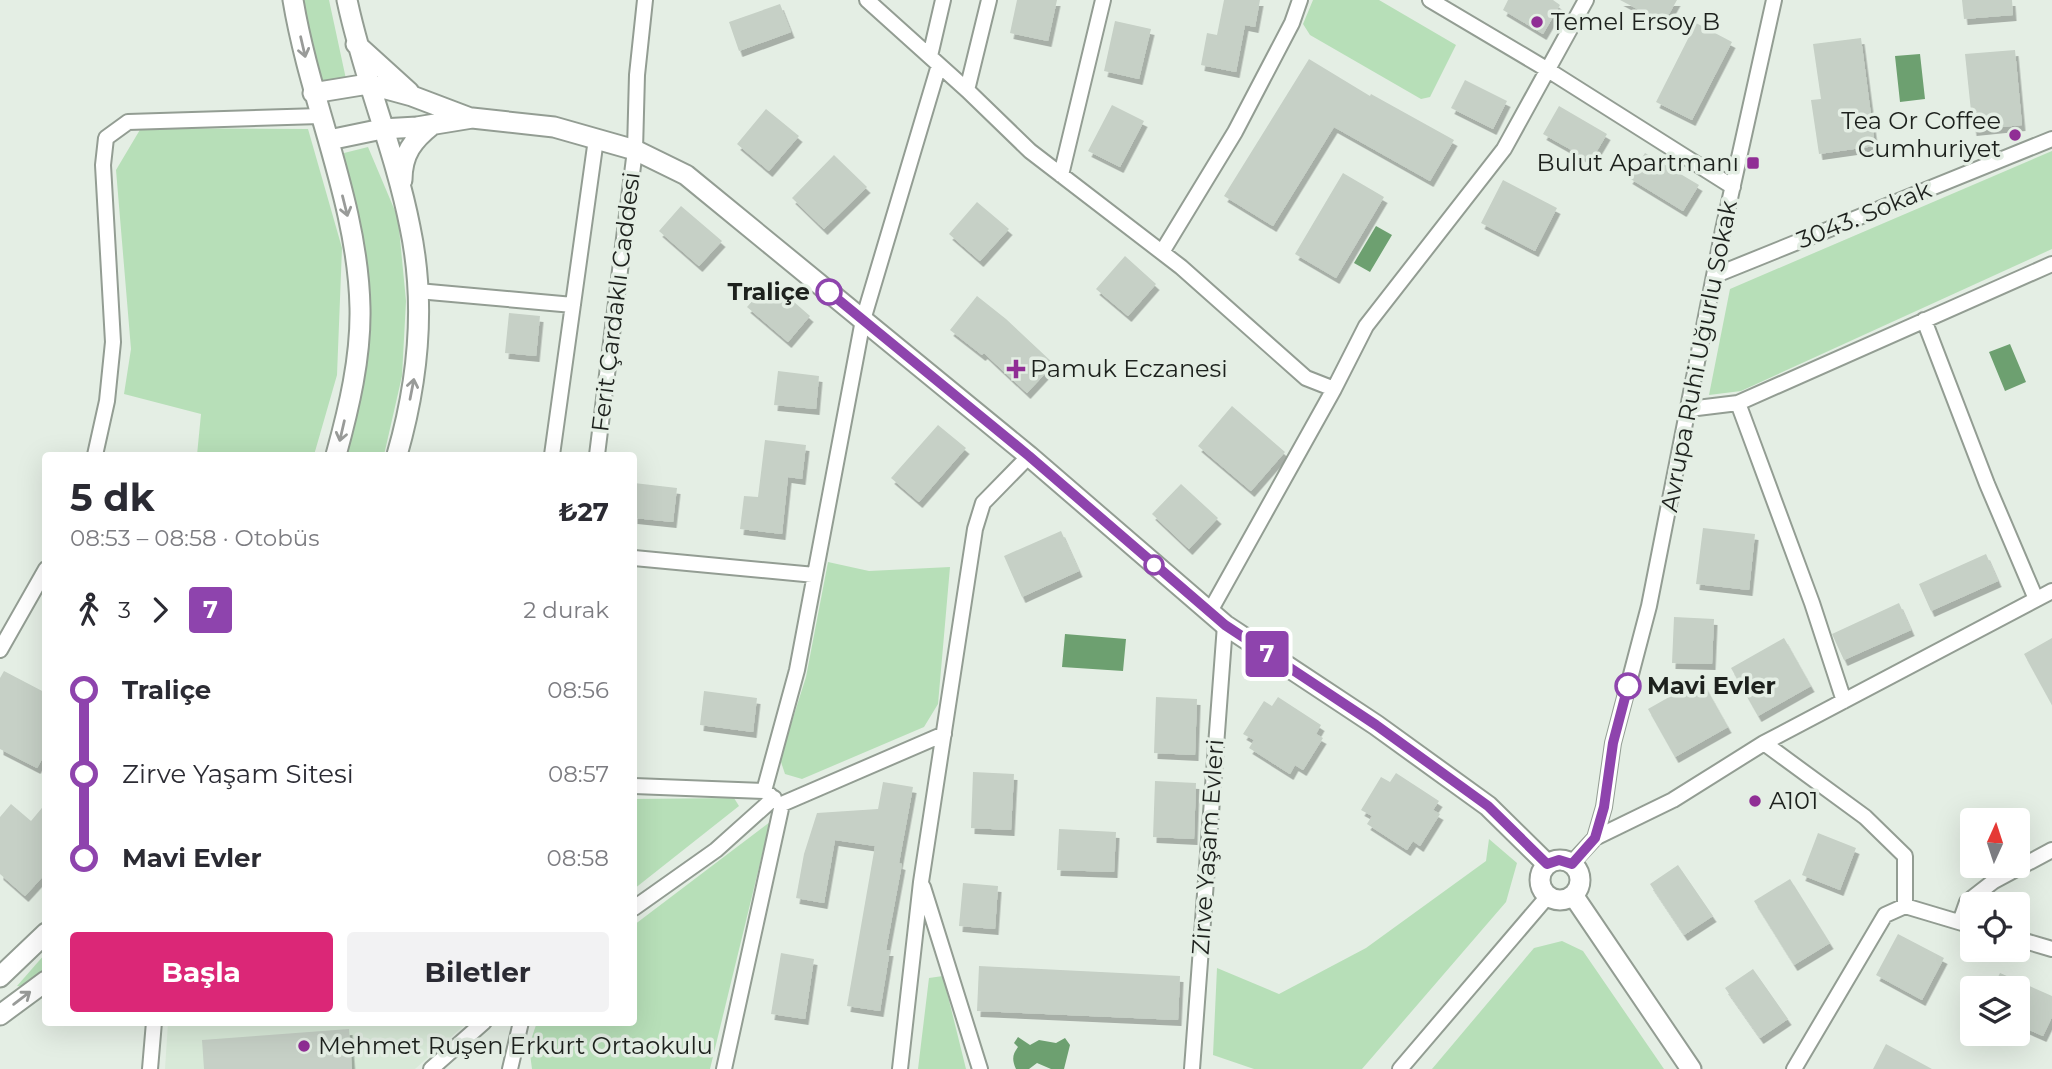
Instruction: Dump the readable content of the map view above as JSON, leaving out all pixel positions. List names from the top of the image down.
{
  "streets": {
    "street": [
      "3043. Sokak",
      "Ferit Çardaklı Caddesi",
      "Avrupa Ruhi Uğurlu Sokak",
      "Zirve Yaşam Evleri"
    ]
  },
  "crossings": [
    ["3043. Sokak", "Avrupa Ruhi Uğurlu Sokak"]
  ],
  "places": {
    "other": [
      "Temel Ersoy B",
      "Tea Or Coffee Cumhuriyet",
      "Traliçe",
      "Mavi Evler",
      "A101",
      "Mehmet Ruşen Erkurt Ortaokulu"
    ],
    "transit": ["Bulut Apartmanı"],
    "health": ["Pamuk Eczanesi"]
  },
  "lines": ["bus line 7"],
  "north": "top",
  "page": {
    "on_map": "7",
    "heading": ["5 dk", "08:53 – 08:58 · Otobüs", "₺27"],
    "legs": ["3", "7", "2 durak"],
    "list": [
      {
        "name": "Traliçe",
        "value": "08:56"
      },
      {
        "name": "Zirve Yaşam Sitesi",
        "value": "08:57"
      },
      {
        "name": "Mavi Evler",
        "value": "08:58"
      }
    ],
    "buttons": ["Başla", "Biletler"]
  }
}
